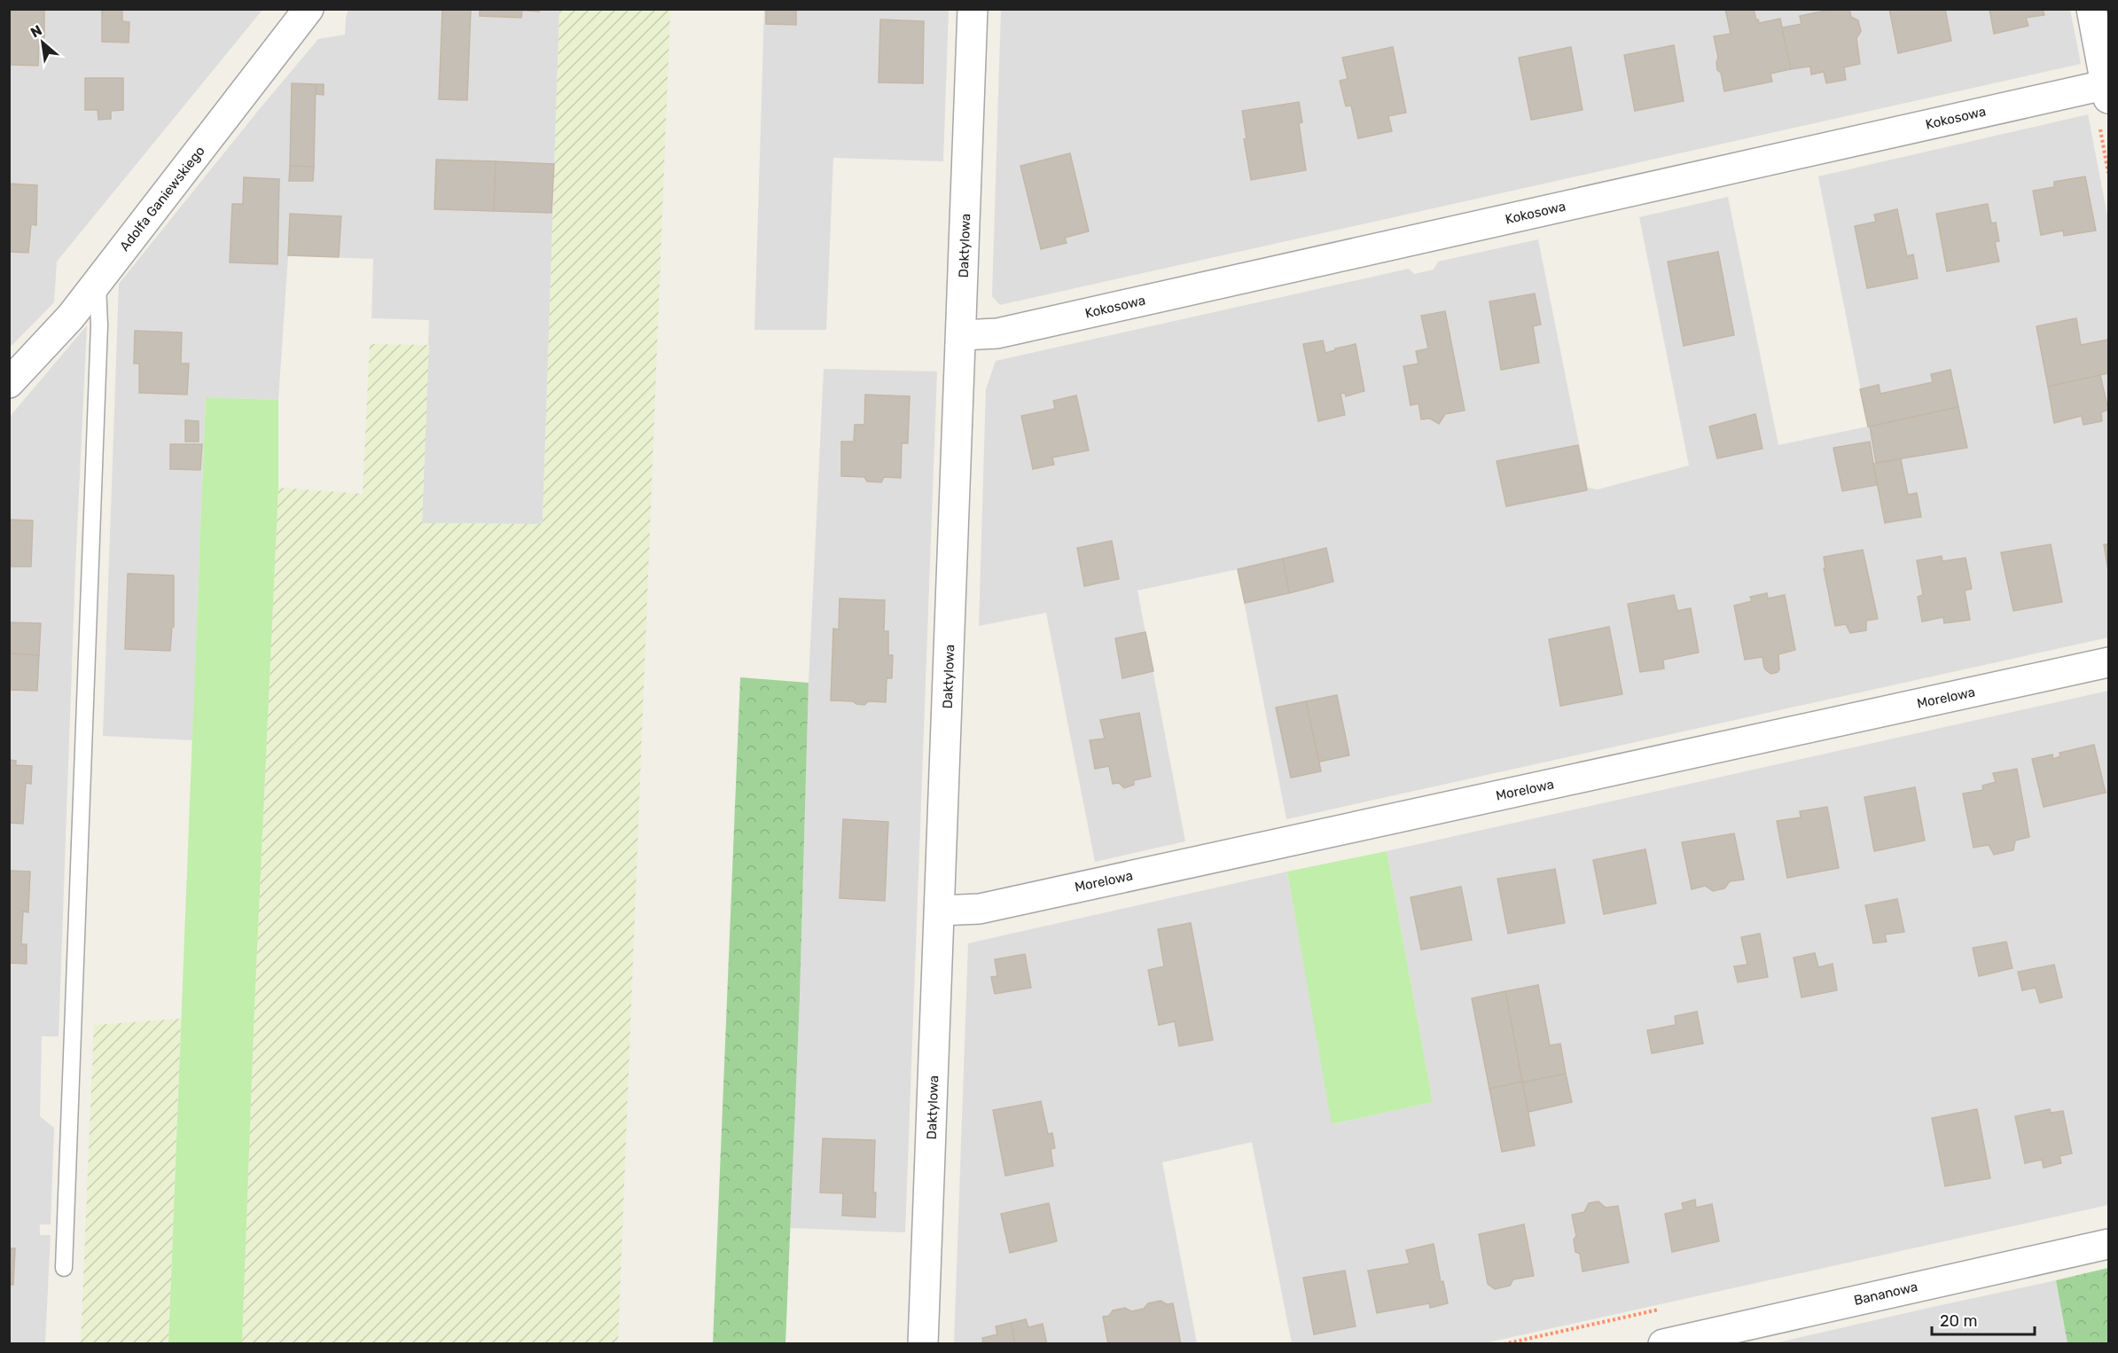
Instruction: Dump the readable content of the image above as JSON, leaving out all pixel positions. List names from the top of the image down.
{
  "streets": {
    "street": [
      "Kokosowa",
      "Adolfa Ganiewskiego",
      "Daktylowa",
      "Morelowa",
      "Bananowa"
    ]
  },
  "crossings": [
    ["Kokosowa", "Daktylowa"],
    ["Daktylowa", "Morelowa"]
  ],
  "scale_bar": "20 m",
  "north": "top left"
}
